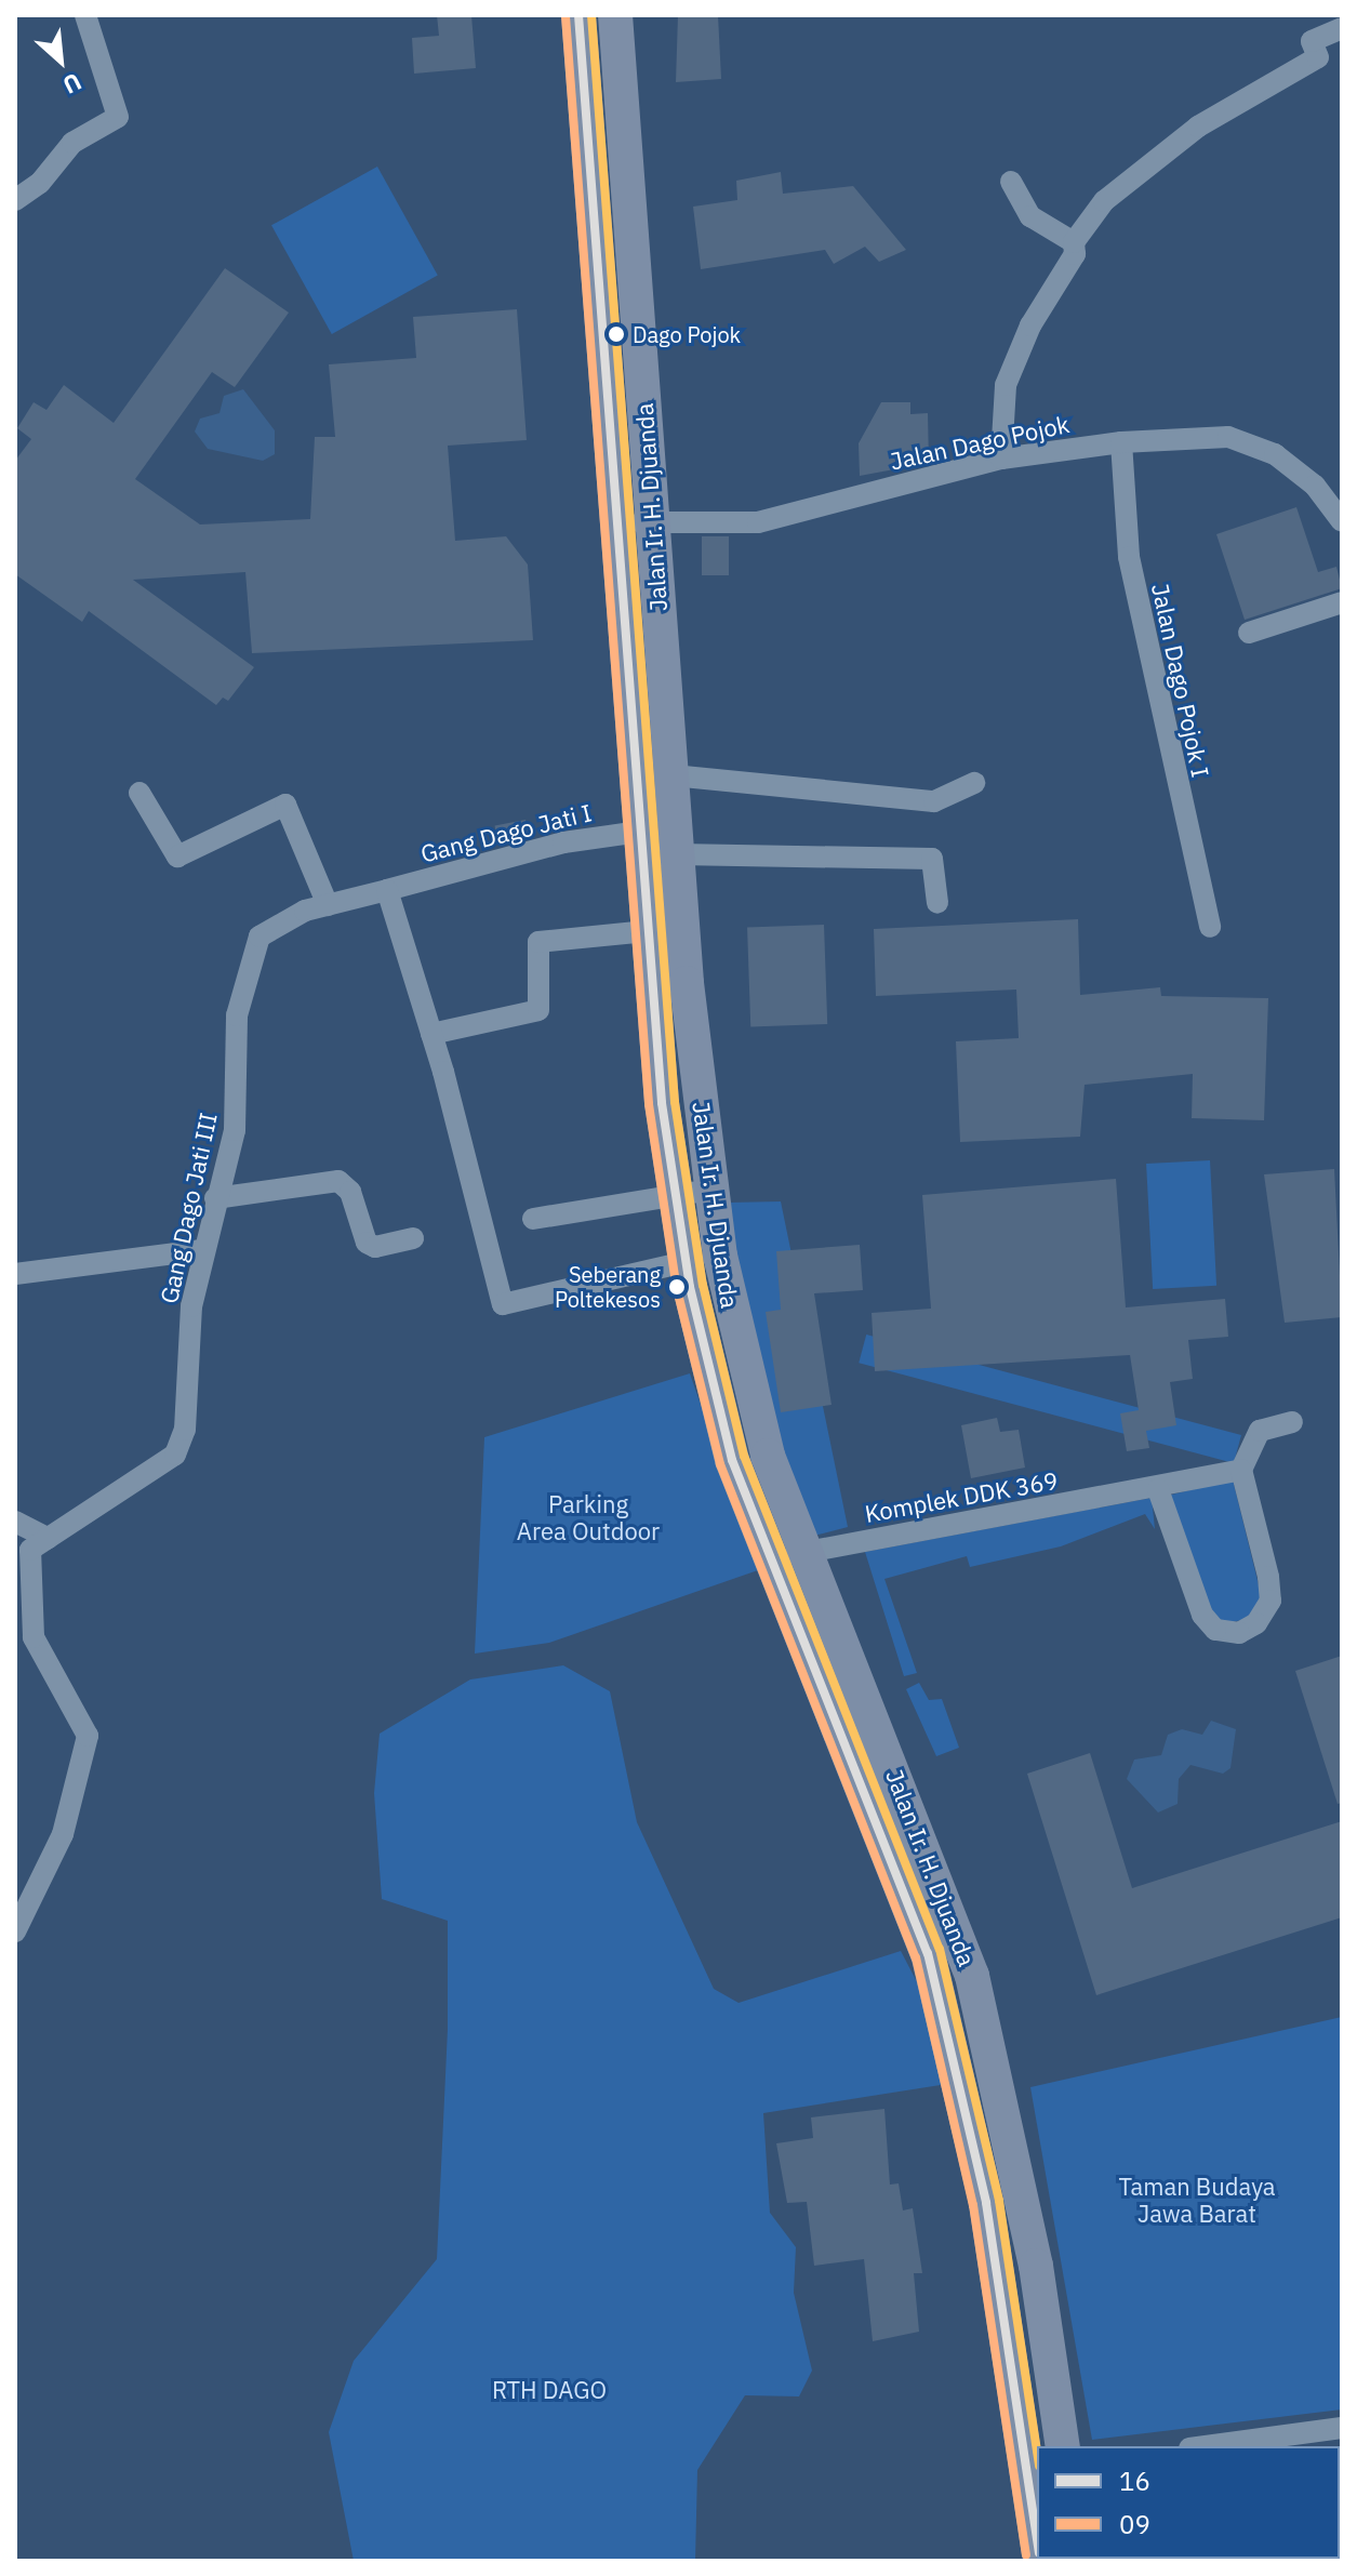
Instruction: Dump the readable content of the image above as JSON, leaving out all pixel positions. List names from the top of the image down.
{
  "streets": {
    "main road": ["Jalan Ir. H. Djuanda"],
    "street": [
      "Jalan Dago Pojok",
      "Jalan Dago Pojok I",
      "Gang Dago Jati I",
      "Gang Dago Jati III",
      "Komplek DDK 369"
    ]
  },
  "crossings": [
    ["Jalan Dago Pojok", "Jalan Ir. H. Djuanda"],
    ["Jalan Dago Pojok", "Jalan Dago Pojok I"],
    ["Jalan Ir. H. Djuanda", "Gang Dago Jati I"],
    ["Jalan Ir. H. Djuanda", "Komplek DDK 369"],
    ["Gang Dago Jati I", "Gang Dago Jati III"]
  ],
  "parks": ["Parking Area Outdoor", "Taman Budaya Jawa Barat", "RTH DAGO"],
  "places": ["Dago Pojok", "Seberang Poltekesos"],
  "lines": ["transit line 16", "transit line 09"],
  "legend": ["16", "09"],
  "north": "bottom right"
}
